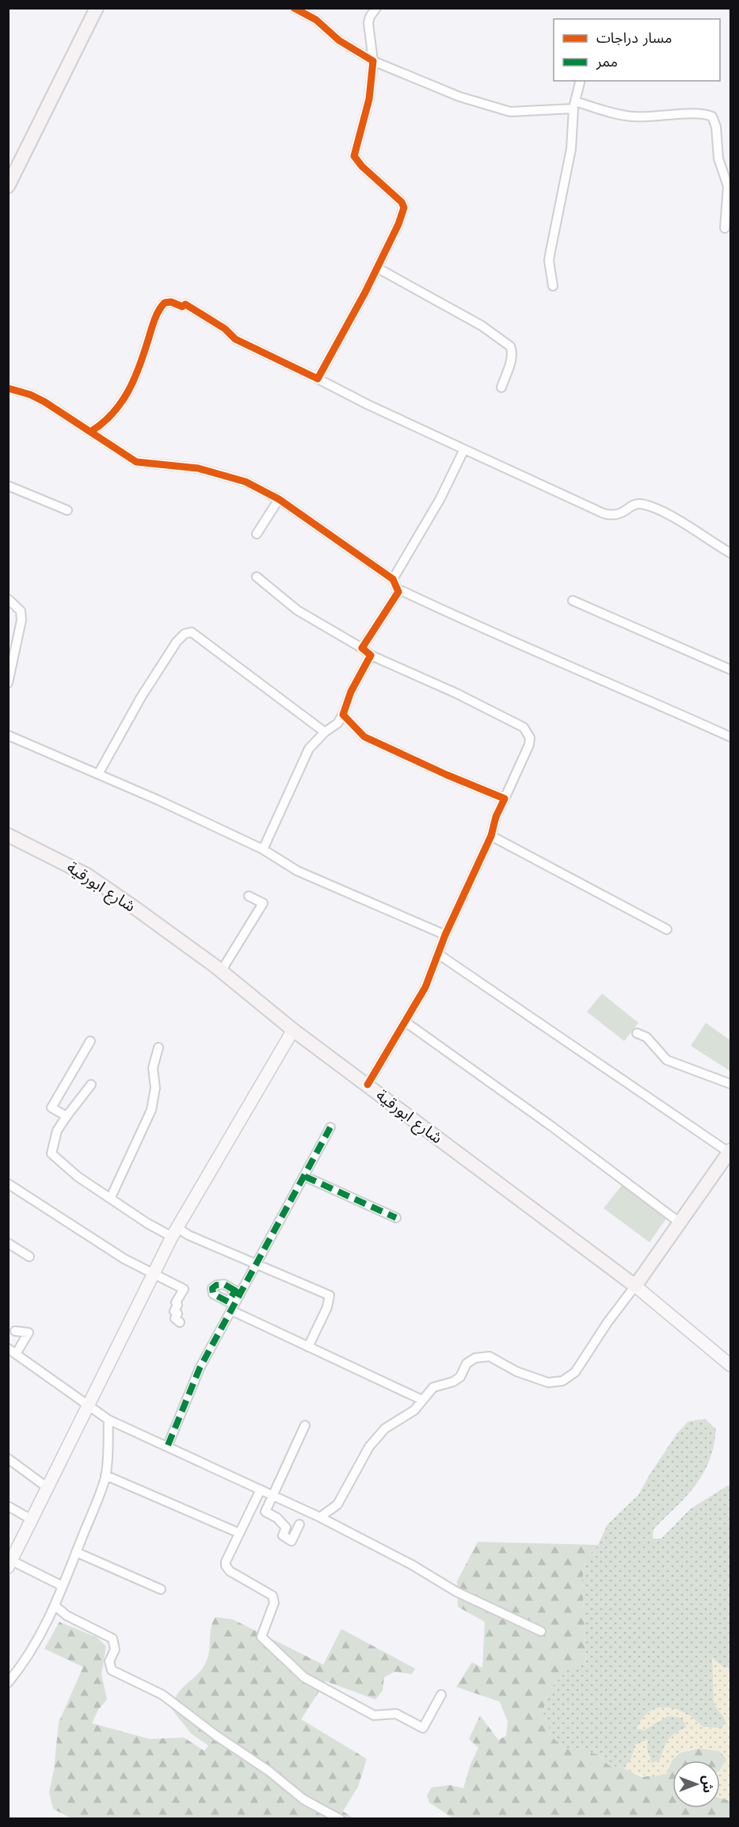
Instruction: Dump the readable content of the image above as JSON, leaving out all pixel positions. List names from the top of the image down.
{
  "streets": {
    "main road": ["شارع ابورقية"]
  },
  "legend": ["مسار دراجات", "ممر"],
  "north": "right"
}
